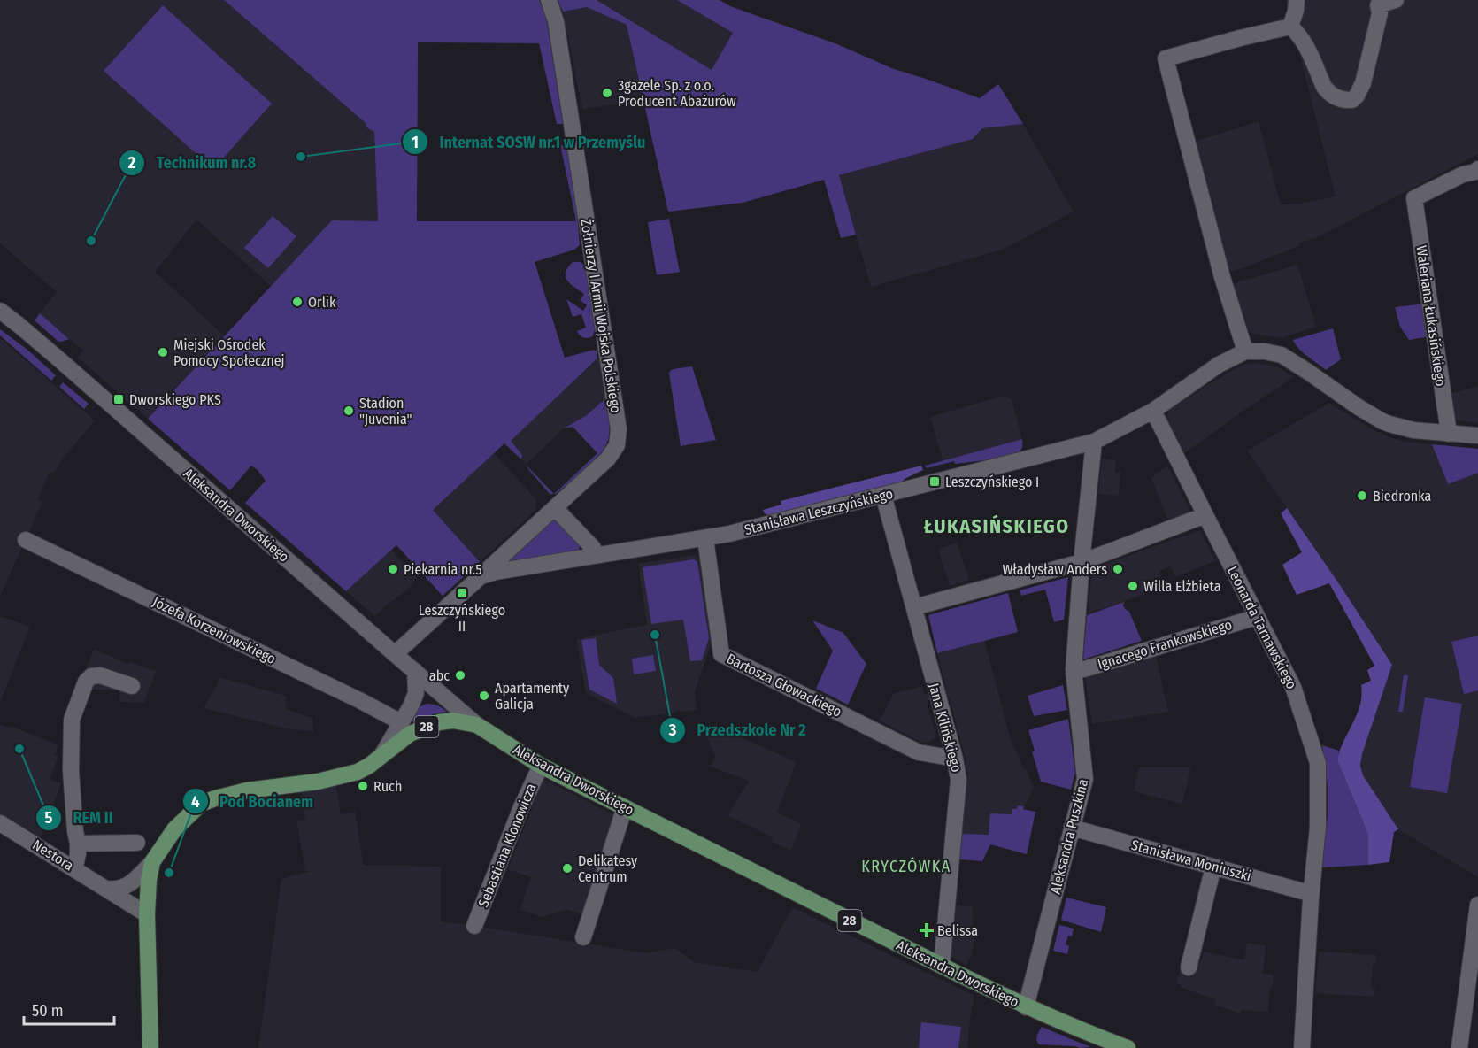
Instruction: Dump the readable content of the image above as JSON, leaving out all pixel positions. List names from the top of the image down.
{
  "streets": {
    "main road": ["Aleksandra Dworskiego", "28"],
    "street": [
      "Żołnierzy I Armii Wojska Polskiego",
      "Waleriana Łukasińskiego",
      "Stanisława Leszczyńskiego",
      "Leonarda Tarnawskiego",
      "Józefa Korzeniowskiego",
      "Ignacego Frankowskiego",
      "Bartosza Głowackiego",
      "Jana Kilińskiego",
      "Aleksandra Puszkina",
      "Sebastiana Klonowicza",
      "Nestora",
      "Stanisława Moniuszki"
    ]
  },
  "crossings": [
    ["Żołnierzy I Armii Wojska Polskiego", "Stanisława Leszczyńskiego"],
    ["Stanisława Leszczyńskiego", "Aleksandra Dworskiego"],
    ["Stanisława Leszczyńskiego", "Leonarda Tarnawskiego"],
    ["Stanisława Leszczyńskiego", "Bartosza Głowackiego"],
    ["Stanisława Leszczyńskiego", "Jana Kilińskiego"],
    ["Stanisława Leszczyńskiego", "Aleksandra Puszkina"],
    ["Aleksandra Dworskiego", "28"],
    ["Aleksandra Dworskiego", "Jana Kilińskiego"],
    ["Aleksandra Dworskiego", "Aleksandra Puszkina"],
    ["Aleksandra Dworskiego", "Sebastiana Klonowicza"],
    ["Leonarda Tarnawskiego", "Ignacego Frankowskiego"],
    ["Leonarda Tarnawskiego", "Stanisława Moniuszki"],
    ["Ignacego Frankowskiego", "Aleksandra Puszkina"],
    ["Bartosza Głowackiego", "Jana Kilińskiego"],
    ["28", "Nestora"],
    ["Aleksandra Puszkina", "Stanisława Moniuszki"]
  ],
  "districts": ["ŁUKASIŃSKIEGO", "KRYCZÓWKA"],
  "places": {
    "other": [
      "3gazele Sp. z o.o. Producent Abażurów",
      "Internat SOSW nr.1 w Przemyślu",
      "Technikum nr.8",
      "Orlik",
      "Miejski Ośrodek Pomocy Społecznej",
      "Stadion \"Juvenia\"",
      "Biedronka",
      "Piekarnia nr.5",
      "Władysław Anders",
      "Willa Elżbieta",
      "Przedszkole Nr 2",
      "abc",
      "Apartamenty Galicja",
      "REM II",
      "Ruch",
      "Delikatesy Centrum",
      "Pod Bocianem"
    ],
    "transit": ["Dworskiego PKS", "Leszczyńskiego I", "Leszczyńskiego II"],
    "health": ["Belissa"]
  },
  "scale_bar": "50 m"
}
